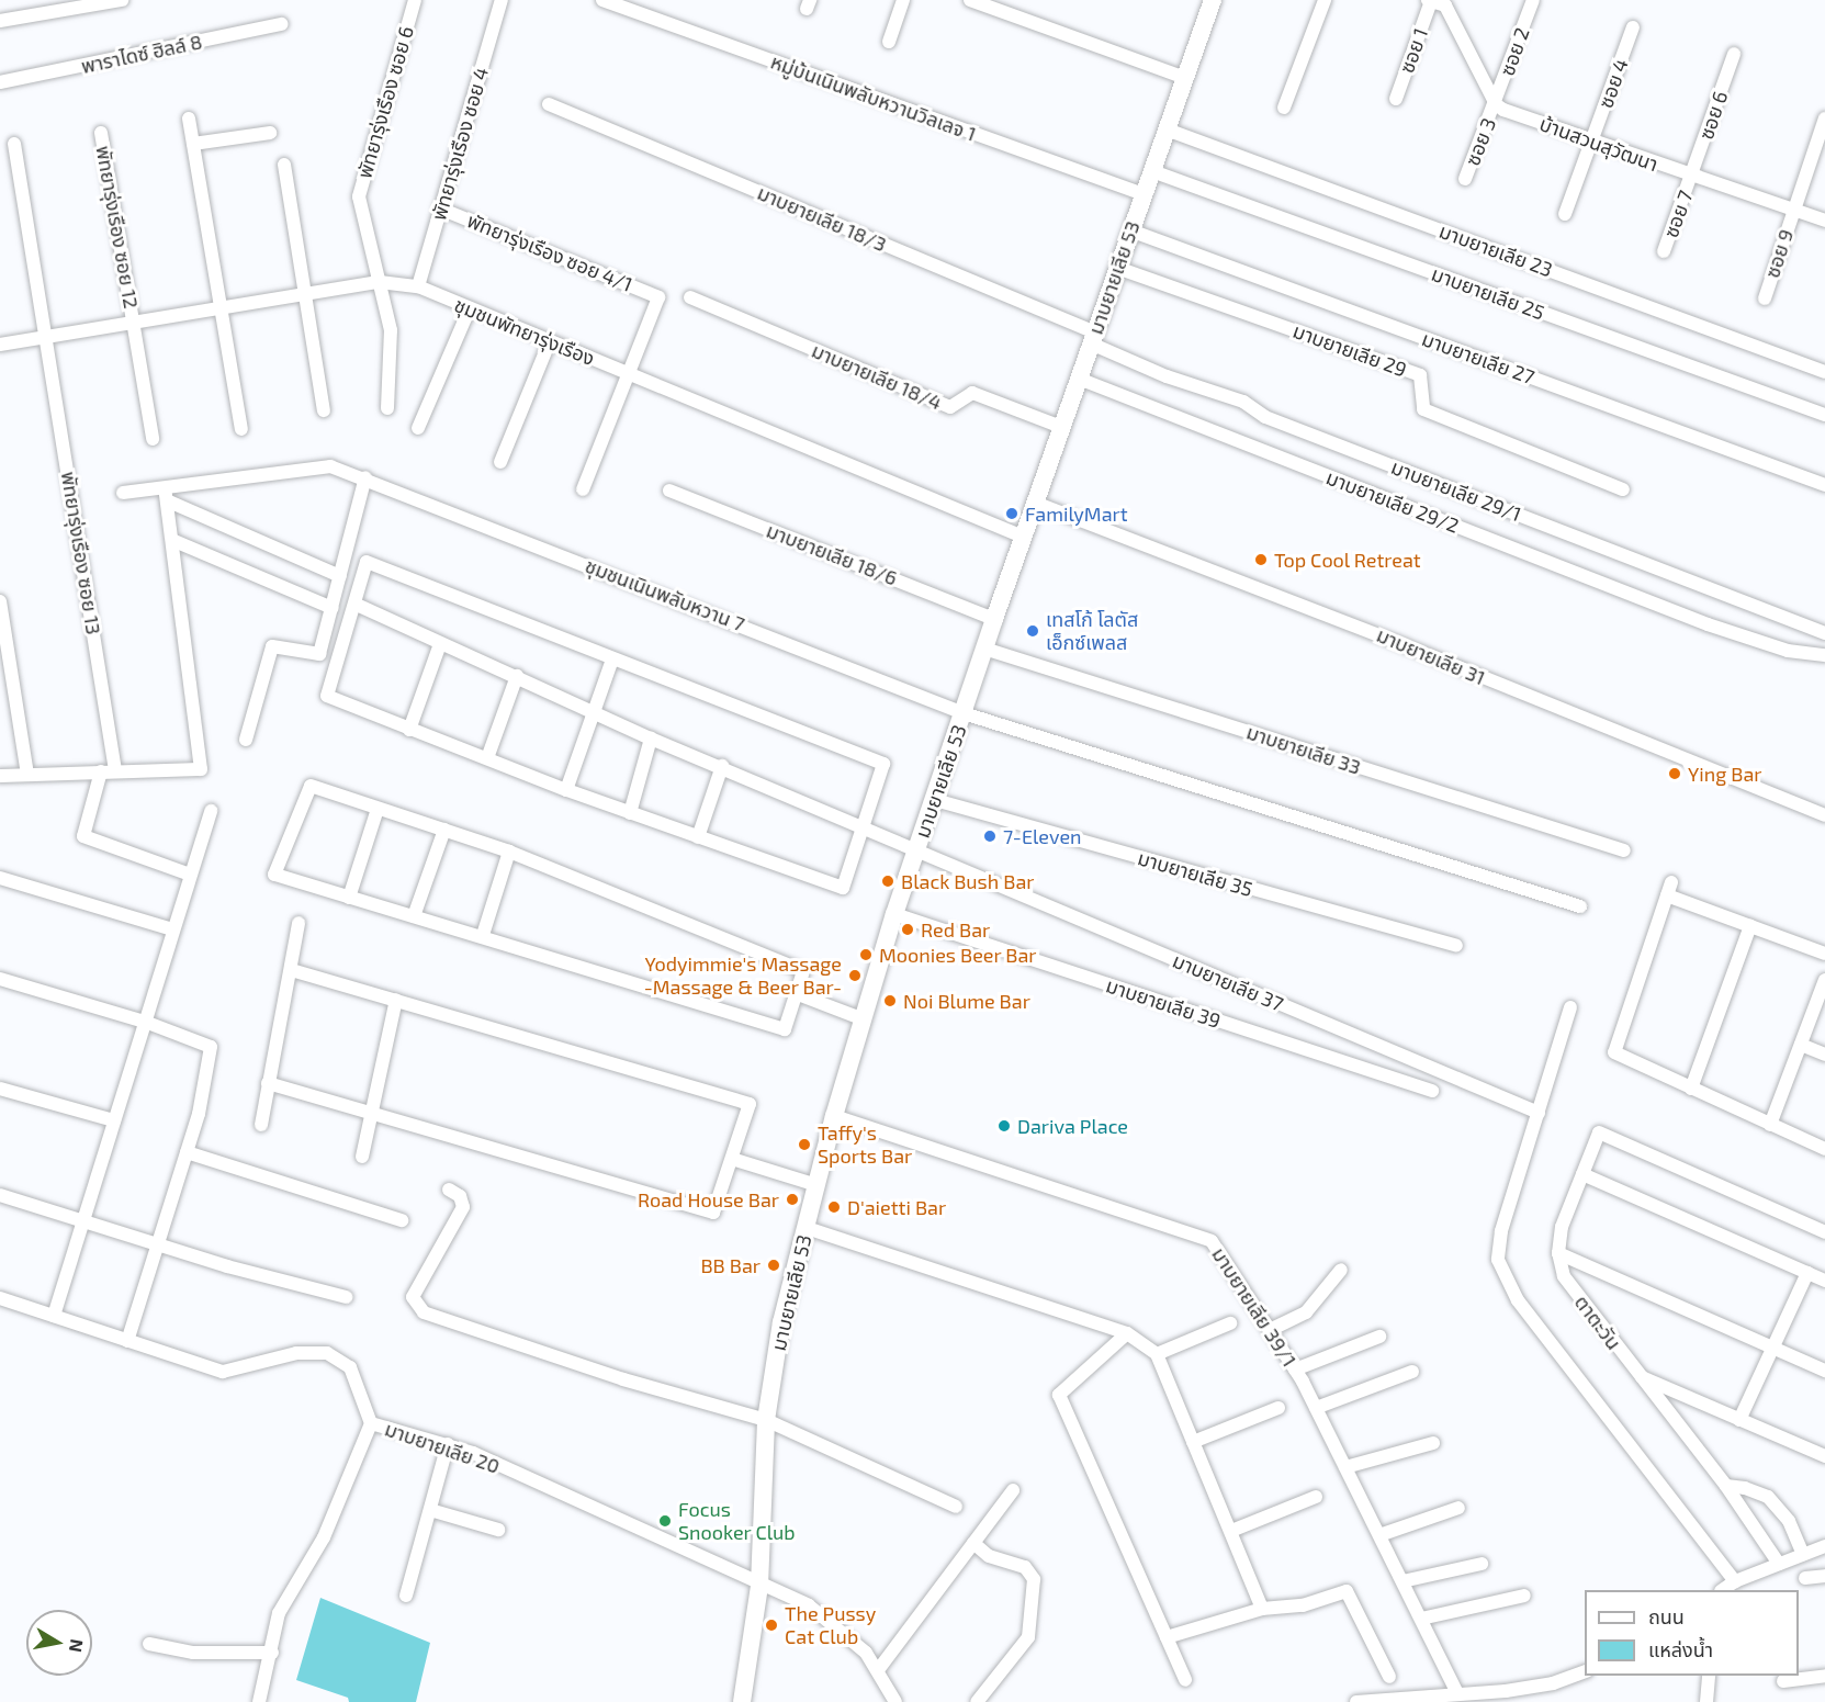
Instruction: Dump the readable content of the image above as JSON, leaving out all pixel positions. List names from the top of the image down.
{
  "streets": {
    "street": [
      "ซอย 1",
      "ซอย 2",
      "พาราไดซ์ ฮิลล์ 8",
      "ซอย 4",
      "หมู่บ้นเนินพลับหวานวิลเลจ 1",
      "พัทยารุ่งเรือง ซอย 6",
      "ซอย 6",
      "ซอย 3",
      "พัทยารุ่งเรือง ซอย 4",
      "บ้านสวนสุวัฒนา",
      "ซอย 7",
      "มาบยายเลีย 18/3",
      "พัทยารุ่งเรือง ซอย 12",
      "มาบยายเลีย 23",
      "พัทยารุ่งเรือง ซอย 4/1",
      "ซอย 9",
      "มาบยายเลีย 53",
      "มาบยายเลีย 25",
      "ชุมชนพัทยารุ่งเรือง",
      "มาบยายเลีย 29",
      "มาบยายเลีย 27",
      "มาบยายเลีย 18/4",
      "มาบยายเลีย 29/1",
      "มาบยายเลีย 29/2",
      "พัทยารุ่งเรือง ซอย 13",
      "มาบยายเลีย 18/6",
      "ชุมชนเนินพลับหวาน 7",
      "มาบยายเลีย 31",
      "มาบยายเลีย 33",
      "มาบยายเลีย 35",
      "มาบยายเลีย 37",
      "มาบยายเลีย 39",
      "มาบยายเลีย 39/1",
      "ตาตะวัน",
      "มาบยายเลีย 20"
    ]
  },
  "crossings": [
    ["ซอย 2", "ซอย 3"],
    ["ซอย 2", "บ้านสวนสุวัฒนา"],
    ["ซอย 4", "บ้านสวนสุวัฒนา"],
    ["หมู่บ้นเนินพลับหวานวิลเลจ 1", "มาบยายเลีย 53"],
    ["พัทยารุ่งเรือง ซอย 6", "ชุมชนพัทยารุ่งเรือง"],
    ["ซอย 6", "บ้านสวนสุวัฒนา"],
    ["ซอย 6", "ซอย 7"],
    ["ซอย 3", "บ้านสวนสุวัฒนา"],
    ["พัทยารุ่งเรือง ซอย 4", "พัทยารุ่งเรือง ซอย 4/1"],
    ["พัทยารุ่งเรือง ซอย 4", "ชุมชนพัทยารุ่งเรือง"],
    ["บ้านสวนสุวัฒนา", "ซอย 7"],
    ["บ้านสวนสุวัฒนา", "ซอย 9"],
    ["มาบยายเลีย 18/3", "มาบยายเลีย 53"],
    ["มาบยายเลีย 18/3", "มาบยายเลีย 29/1"],
    ["พัทยารุ่งเรือง ซอย 12", "ชุมชนพัทยารุ่งเรือง"],
    ["มาบยายเลีย 23", "มาบยายเลีย 53"],
    ["พัทยารุ่งเรือง ซอย 4/1", "ชุมชนพัทยารุ่งเรือง"],
    ["มาบยายเลีย 53", "มาบยายเลีย 25"],
    ["มาบยายเลีย 53", "ชุมชนพัทยารุ่งเรือง"],
    ["มาบยายเลีย 53", "มาบยายเลีย 29"],
    ["มาบยายเลีย 53", "มาบยายเลีย 27"],
    ["มาบยายเลีย 53", "มาบยายเลีย 18/4"],
    ["มาบยายเลีย 53", "มาบยายเลีย 29/1"],
    ["มาบยายเลีย 53", "มาบยายเลีย 29/2"],
    ["มาบยายเลีย 53", "มาบยายเลีย 18/6"],
    ["มาบยายเลีย 53", "ชุมชนเนินพลับหวาน 7"],
    ["มาบยายเลีย 53", "มาบยายเลีย 31"],
    ["มาบยายเลีย 53", "มาบยายเลีย 33"],
    ["มาบยายเลีย 53", "มาบยายเลีย 35"],
    ["มาบยายเลีย 53", "มาบยายเลีย 37"],
    ["มาบยายเลีย 53", "มาบยายเลีย 39"],
    ["มาบยายเลีย 53", "มาบยายเลีย 39/1"],
    ["มาบยายเลีย 53", "มาบยายเลีย 20"],
    ["ชุมชนพัทยารุ่งเรือง", "พัทยารุ่งเรือง ซอย 13"]
  ],
  "places": [
    "FamilyMart",
    "Top Cool Retreat",
    "เทสโก้ โลตัส เอ็กซ์เพลส",
    "Ying Bar",
    "7-Eleven",
    "Black Bush Bar",
    "Red Bar",
    "Moonies Beer Bar",
    "Yodyimmie's Massage -Massage & Beer Bar-",
    "Noi Blume Bar",
    "Dariva Place",
    "Taffy's Sports Bar",
    "Road House Bar",
    "D'aietti Bar",
    "BB Bar",
    "Focus Snooker Club",
    "The Pussy Cat Club"
  ],
  "legend": ["ถนน", "แหล่งน้ำ"],
  "north": "right"
}
